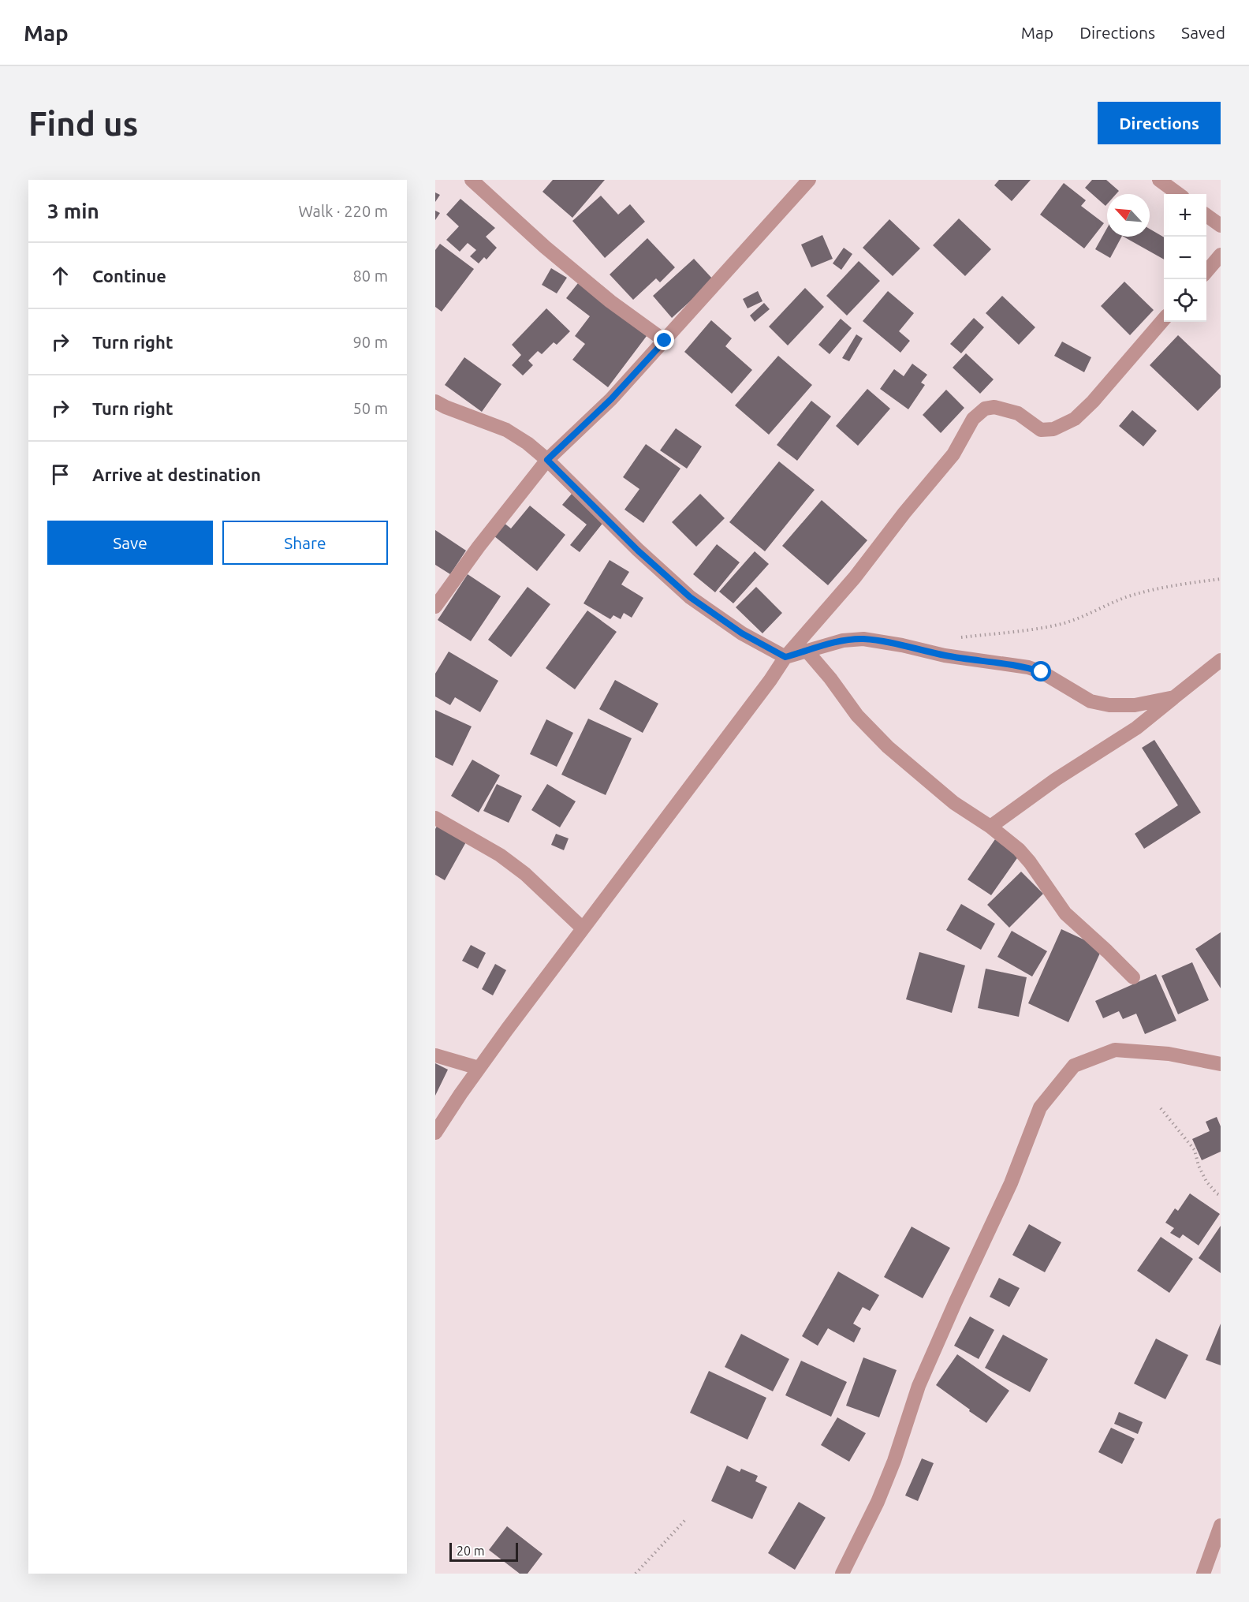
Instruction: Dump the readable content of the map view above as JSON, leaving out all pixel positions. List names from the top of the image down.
{
  "scale_bar": "20 m",
  "north": "top left",
  "page": {
    "header": "Map",
    "nav": ["Map", "Directions", "Saved"],
    "buttons": [
      "Directions",
      ["Save", "Share"]
    ],
    "title": "Find us",
    "heading": ["3 min", "Walk · 220 m"],
    "map_buttons": ["+", "−"],
    "list": [
      ["Continue", "80 m"],
      ["Turn right", "90 m"],
      ["Turn right", "50 m"],
      "Arrive at destination"
    ],
    "scale": "20 m"
  }
}
